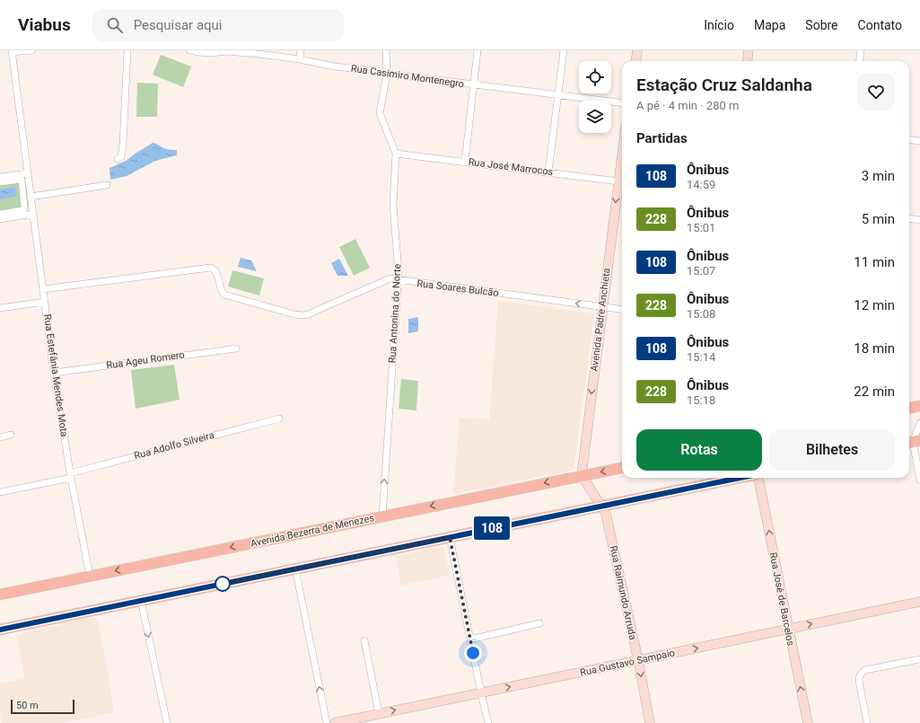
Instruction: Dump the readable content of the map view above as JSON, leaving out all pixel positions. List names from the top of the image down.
{
  "streets": {
    "main road": ["Avenida Bezerra de Menezes"],
    "street": [
      "Rua Casimiro Montenegro",
      "Rua José Marrocos",
      "Rua Soares Bulcão",
      "Rua Antonina do Norte",
      "Avenida Padre Anchieta",
      "Rua Ageu Romero",
      "Rua Estefânia Mendes Mota",
      "Rua Adolfo Silveira",
      "Rua Raimundo Arruda",
      "Rua José de Barcelos",
      "Rua Gustavo Sampaio"
    ]
  },
  "crossings": [
    ["Rua Casimiro Montenegro", "Rua Antonina do Norte"],
    ["Rua José Marrocos", "Rua Antonina do Norte"],
    ["Rua José Marrocos", "Avenida Padre Anchieta"],
    ["Rua Soares Bulcão", "Rua Antonina do Norte"],
    ["Rua Soares Bulcão", "Avenida Padre Anchieta"],
    ["Rua Soares Bulcão", "Rua Estefânia Mendes Mota"],
    ["Rua Antonina do Norte", "Avenida Bezerra de Menezes"],
    ["Avenida Padre Anchieta", "Avenida Bezerra de Menezes"],
    ["Rua Ageu Romero", "Rua Estefânia Mendes Mota"],
    ["Rua Estefânia Mendes Mota", "Rua Adolfo Silveira"],
    ["Rua Estefânia Mendes Mota", "Avenida Bezerra de Menezes"],
    ["Rua Raimundo Arruda", "Rua Gustavo Sampaio"],
    ["Rua José de Barcelos", "Rua Gustavo Sampaio"]
  ],
  "one_way": [
    "Rua Antonina do Norte",
    "Avenida Padre Anchieta",
    "Rua José de Barcelos",
    "Rua Gustavo Sampaio"
  ],
  "lines": ["bus line 108"],
  "scale_bar": "50 m",
  "page": {
    "header": "Viabus",
    "search": "Pesquisar aqui",
    "nav": [
      "Início",
      "Mapa",
      "Sobre",
      "Contato"
    ],
    "on_map": "108",
    "heading": [
      ["Estação Cruz Saldanha", "A pé · 4 min · 280 m"],
      "Partidas"
    ],
    "list": [
      {
        "mark": "108",
        "name": "Ônibus",
        "note": "14:59",
        "value": "3 min"
      },
      {
        "mark": "228",
        "name": "Ônibus",
        "note": "15:01",
        "value": "5 min"
      },
      {
        "mark": "108",
        "name": "Ônibus",
        "note": "15:07",
        "value": "11 min"
      },
      {
        "mark": "228",
        "name": "Ônibus",
        "note": "15:08",
        "value": "12 min"
      },
      {
        "mark": "108",
        "name": "Ônibus",
        "note": "15:14",
        "value": "18 min"
      },
      {
        "mark": "228",
        "name": "Ônibus",
        "note": "15:18",
        "value": "22 min"
      }
    ],
    "buttons": ["Rotas", "Bilhetes"],
    "scale": "50 m"
  }
}
